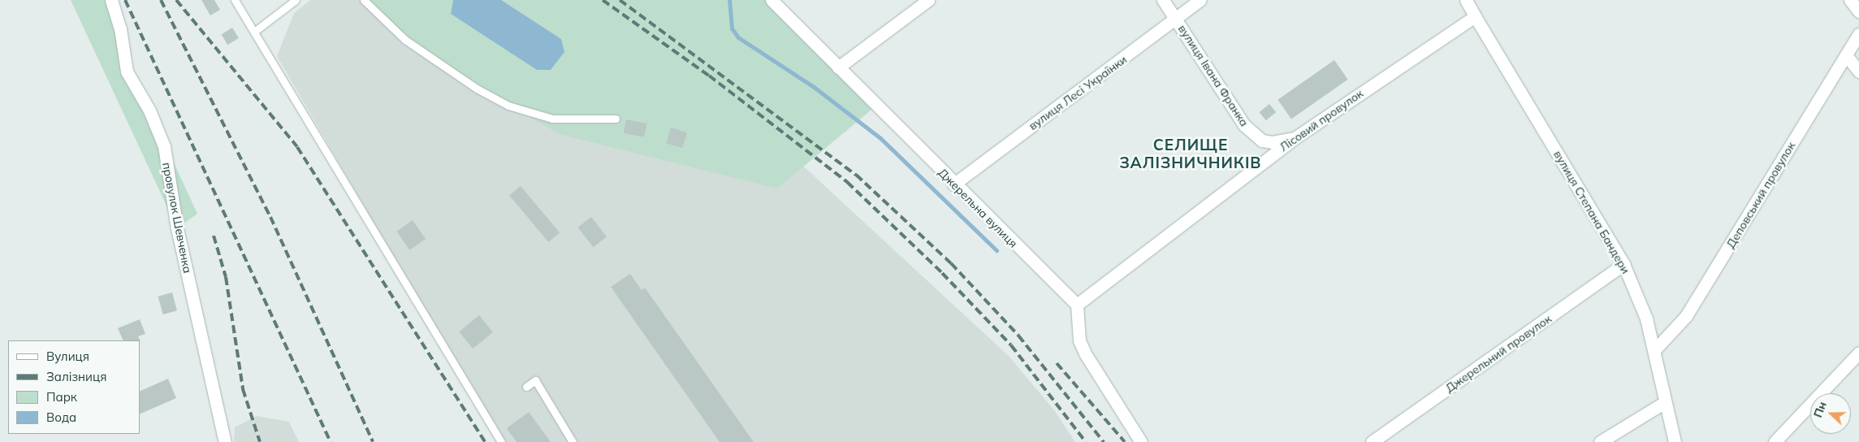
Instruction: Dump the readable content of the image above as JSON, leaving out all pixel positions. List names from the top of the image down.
{
  "streets": {
    "street": [
      "вулиця Івана Франка",
      "вулиця Лесі Українки",
      "Лісовий провулок",
      "Деповський провулок",
      "Джерельна вулиця",
      "вулиця Степана Бандери",
      "провулок Шевченка",
      "Джерельний провулок"
    ]
  },
  "crossings": [
    ["вулиця Івана Франка", "вулиця Лесі Українки"],
    ["вулиця Івана Франка", "Лісовий провулок"],
    ["вулиця Лесі Українки", "Джерельна вулиця"],
    ["Лісовий провулок", "Джерельна вулиця"],
    ["Лісовий провулок", "вулиця Степана Бандери"],
    ["Деповський провулок", "вулиця Степана Бандери"],
    ["вулиця Степана Бандери", "Джерельний провулок"]
  ],
  "districts": ["СЕЛИЩЕ ЗАЛІЗНИЧНИКІВ"],
  "legend": [
    "Вулиця",
    "Залізниця",
    "Парк",
    "Вода"
  ],
  "north": "left"
}
